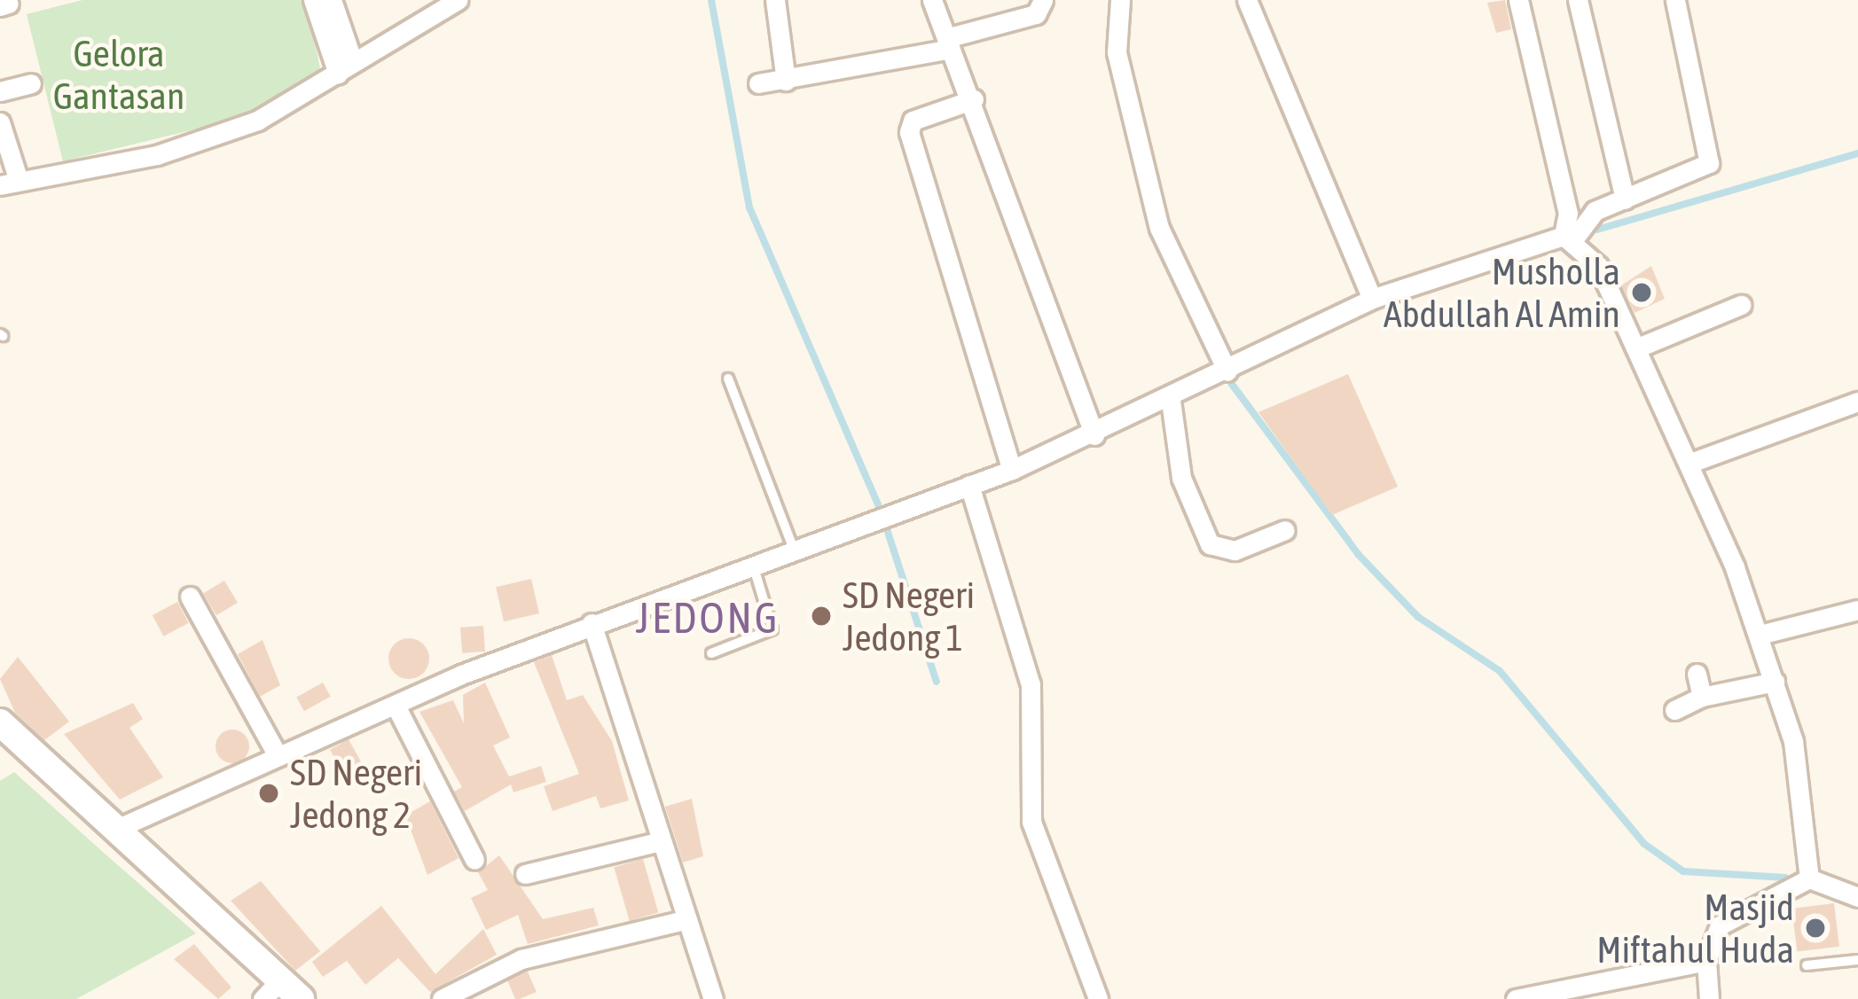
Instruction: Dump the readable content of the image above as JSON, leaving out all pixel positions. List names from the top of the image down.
{
  "districts": ["JEDONG"],
  "parks": ["Gelora Gantasan"],
  "places": [
    "Musholla Abdullah Al Amin",
    "SD Negeri Jedong 1",
    "SD Negeri Jedong 2",
    "Masjid Miftahul Huda"
  ]
}
